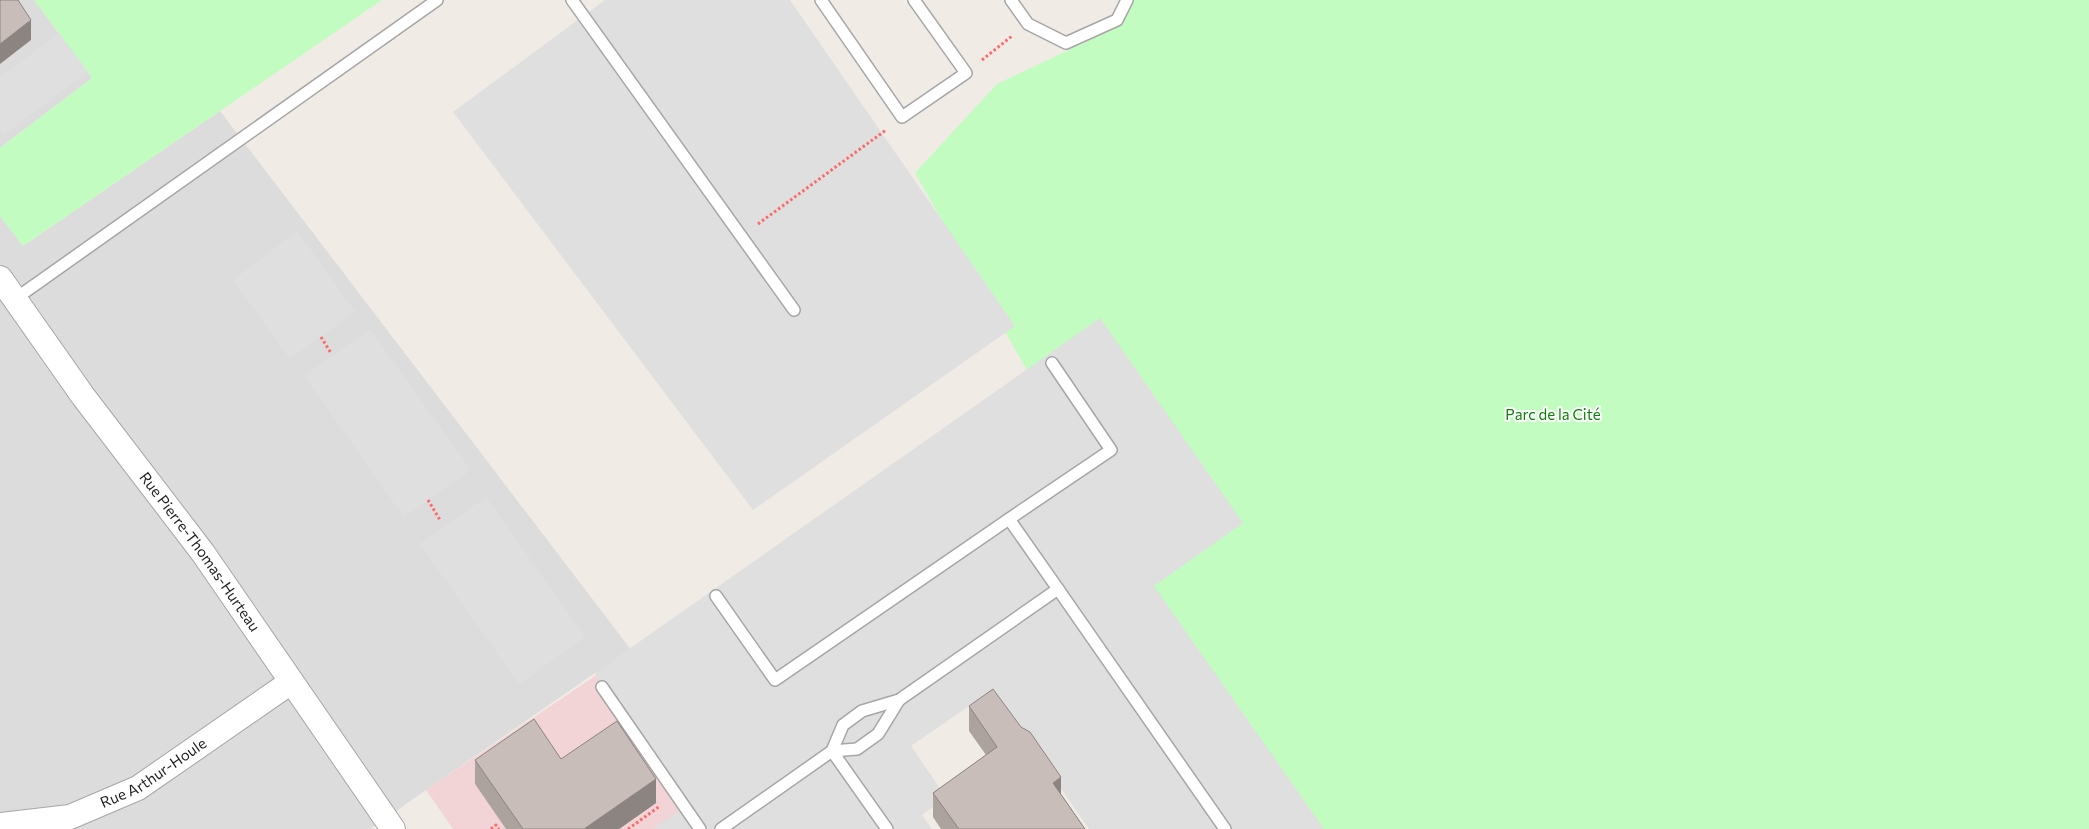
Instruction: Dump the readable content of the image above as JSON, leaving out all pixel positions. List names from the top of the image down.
{
  "streets": {
    "street": ["Rue Pierre-Thomas-Hurteau", "Rue Arthur-Houle"]
  },
  "crossings": [
    ["Rue Pierre-Thomas-Hurteau", "Rue Arthur-Houle"]
  ],
  "parks": ["Parc de la Cité"]
}
